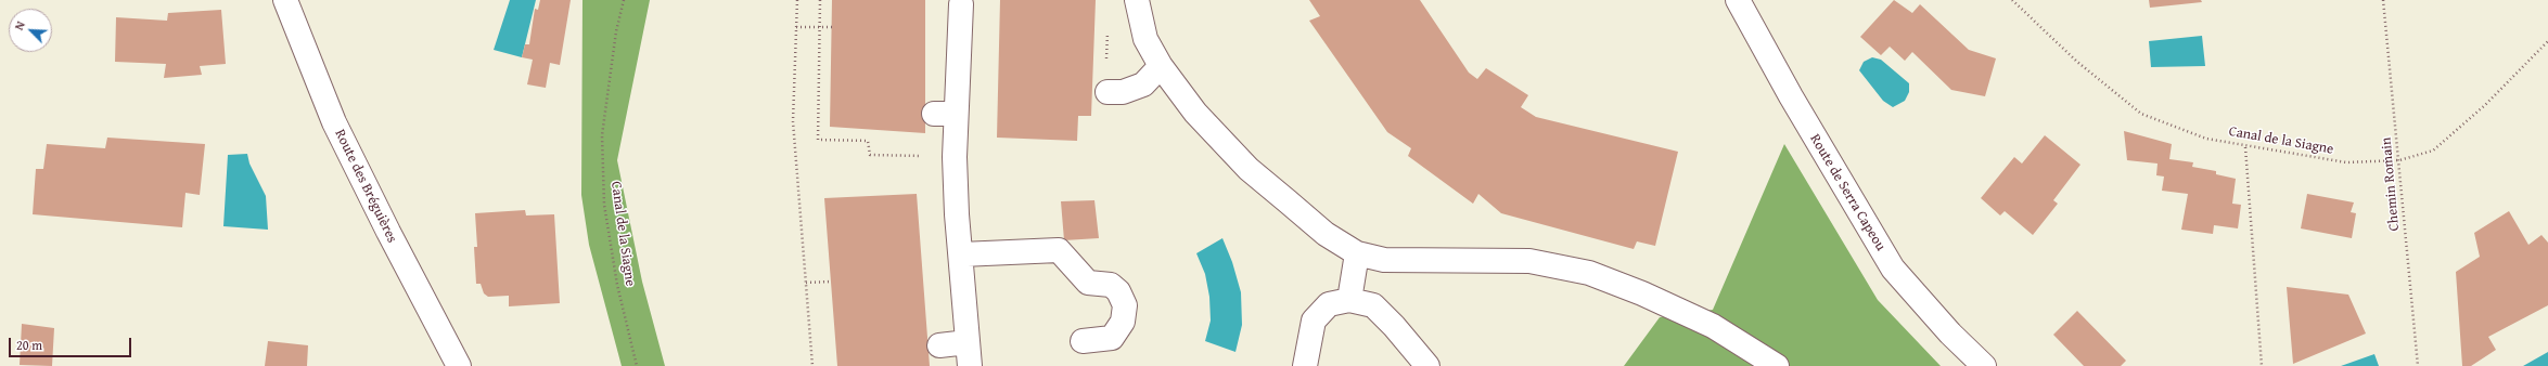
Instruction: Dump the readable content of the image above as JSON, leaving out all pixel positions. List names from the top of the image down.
{
  "streets": {
    "street": ["Route des Bréguières", "Route de Serra Capeou"],
    "path": ["Canal de la Siagne", "Chemin Romain"]
  },
  "crossings": [
    ["Canal de la Siagne", "Chemin Romain"]
  ],
  "scale_bar": "20 m",
  "north": "top left"
}
